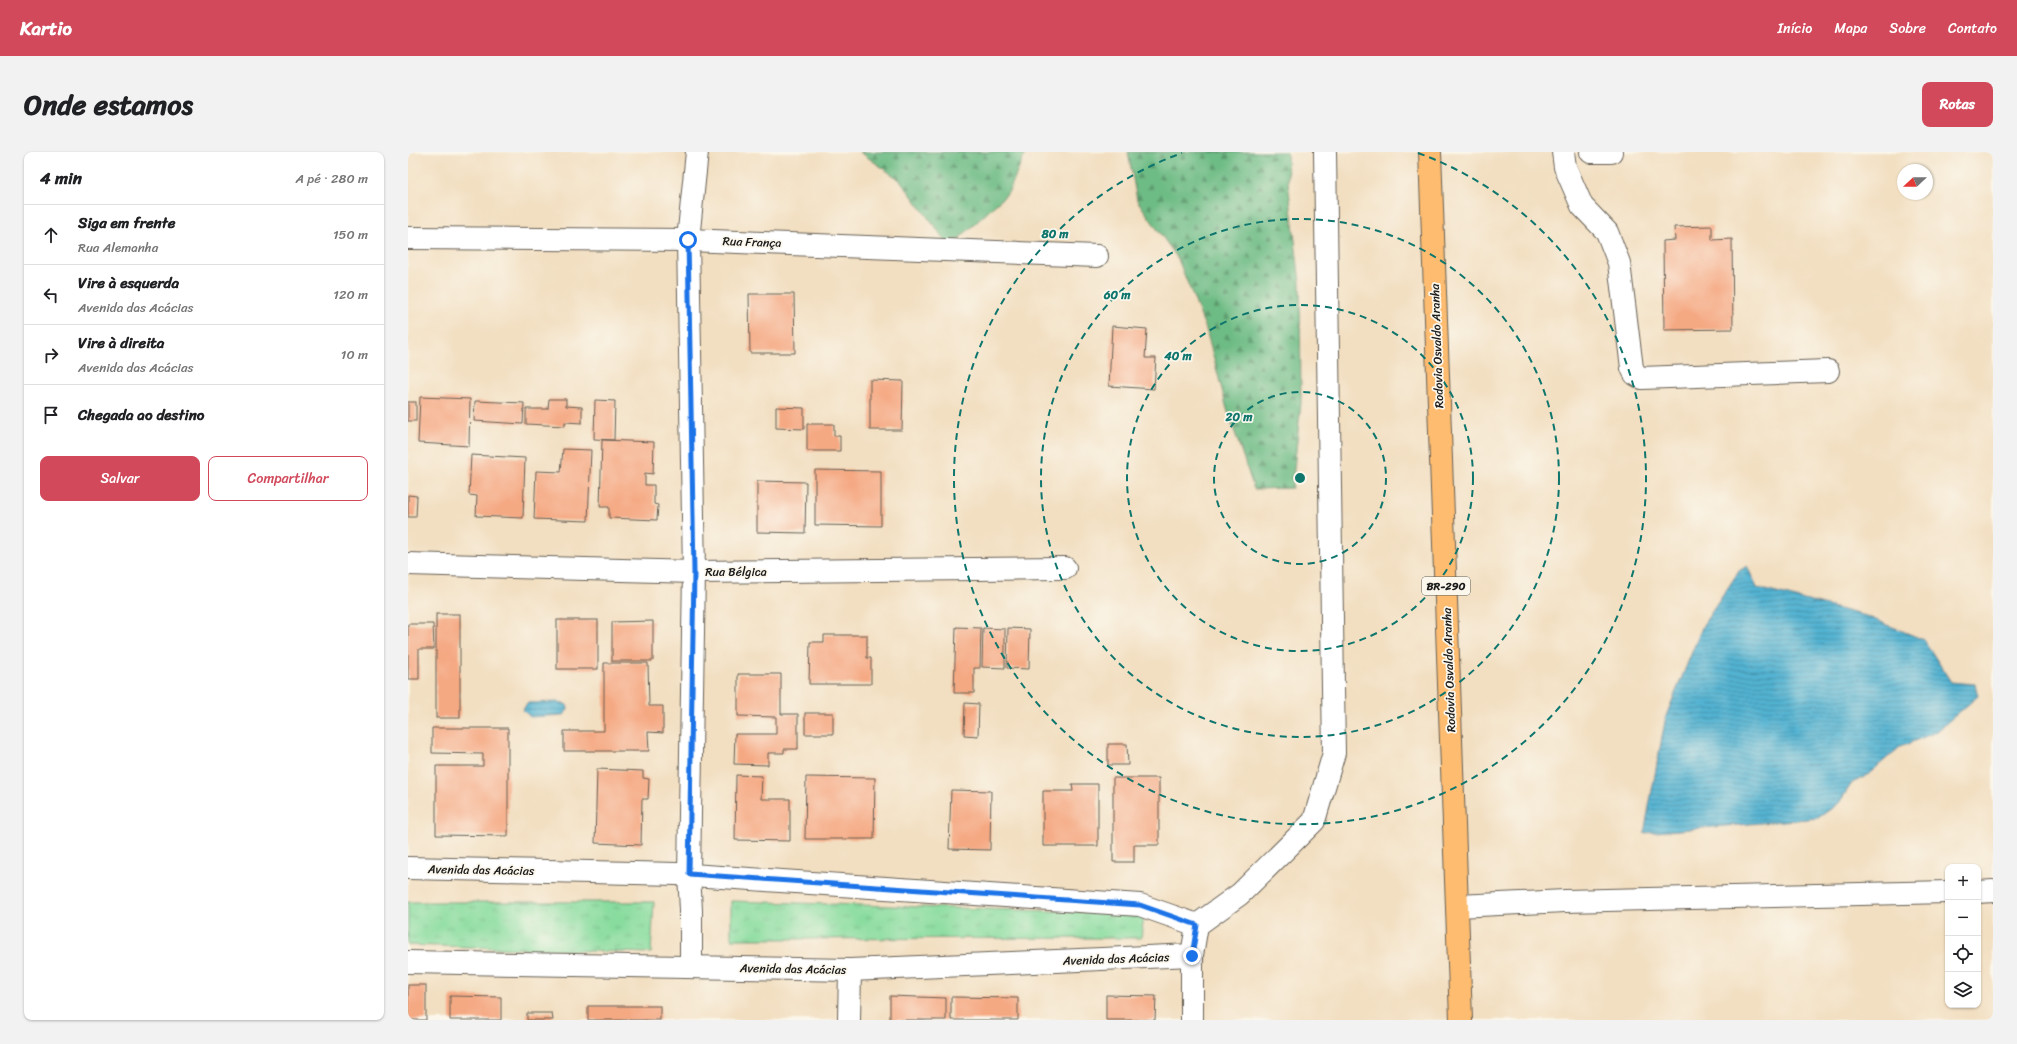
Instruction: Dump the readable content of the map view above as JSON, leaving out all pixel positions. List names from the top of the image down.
{
  "streets": {
    "highway": ["Rodovia Osvaldo Aranha", "BR-290"],
    "street": ["Rua França", "Rua Bélgica", "Avenida das Acácias"]
  },
  "north": "left",
  "page": {
    "header": "Kartio",
    "nav": [
      "Início",
      "Mapa",
      "Sobre",
      "Contato"
    ],
    "title": "Onde estamos",
    "buttons": [
      "Rotas",
      ["Salvar", "Compartilhar"]
    ],
    "heading": ["4 min", "A pé · 280 m"],
    "list": [
      ["Siga em frente", "Rua Alemanha", "150 m"],
      ["Vire à esquerda", "Avenida das Acácias", "120 m"],
      ["Vire à direita", "Avenida das Acácias", "10 m"],
      "Chegada ao destino"
    ],
    "map_buttons": ["+", "−"]
  },
  "rings": [
    "80 m",
    "60 m",
    "40 m",
    "20 m"
  ]
}
